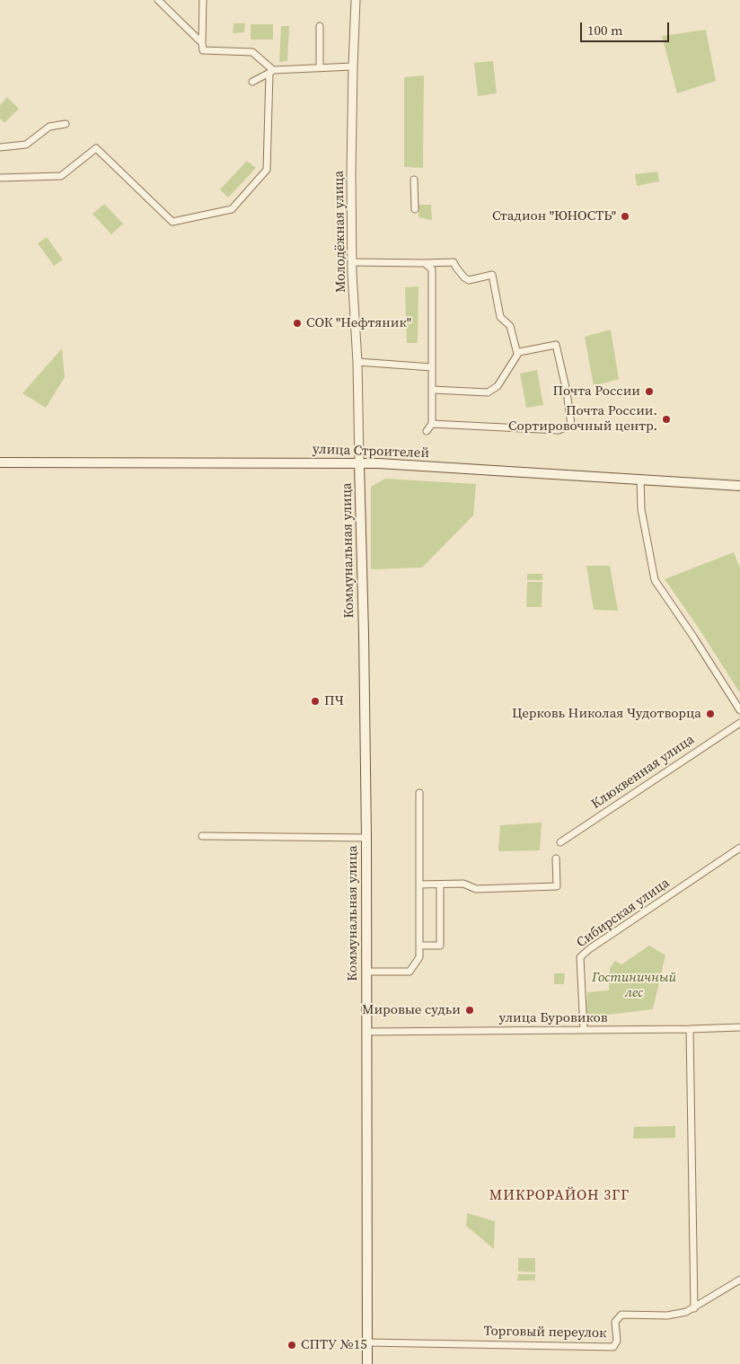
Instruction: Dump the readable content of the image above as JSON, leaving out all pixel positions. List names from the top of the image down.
{
  "streets": {
    "main road": ["улица Строителей", "Коммунальная улица"],
    "street": [
      "Молодёжная улица",
      "Клюквенная улица",
      "Сибирская улица",
      "улица Буровиков",
      "Торговый переулок"
    ]
  },
  "crossings": [
    ["Молодёжная улица", "улица Строителей"],
    ["Молодёжная улица", "Коммунальная улица"],
    ["улица Строителей", "Коммунальная улица"],
    ["Коммунальная улица", "улица Буровиков"],
    ["Коммунальная улица", "Торговый переулок"],
    ["Сибирская улица", "улица Буровиков"]
  ],
  "districts": ["МИКРОРАЙОН 3ГГ"],
  "parks": ["Гостиничный лес"],
  "places": [
    "Стадион \"ЮНОСТЬ\"",
    "СОК \"Нефтяник\"",
    "Почта России",
    "Почта России. Сортировочный центр.",
    "ПЧ",
    "Церковь Николая Чудотворца",
    "Мировые судьи",
    "СПТУ №15"
  ],
  "scale_bar": "100 m"
}
